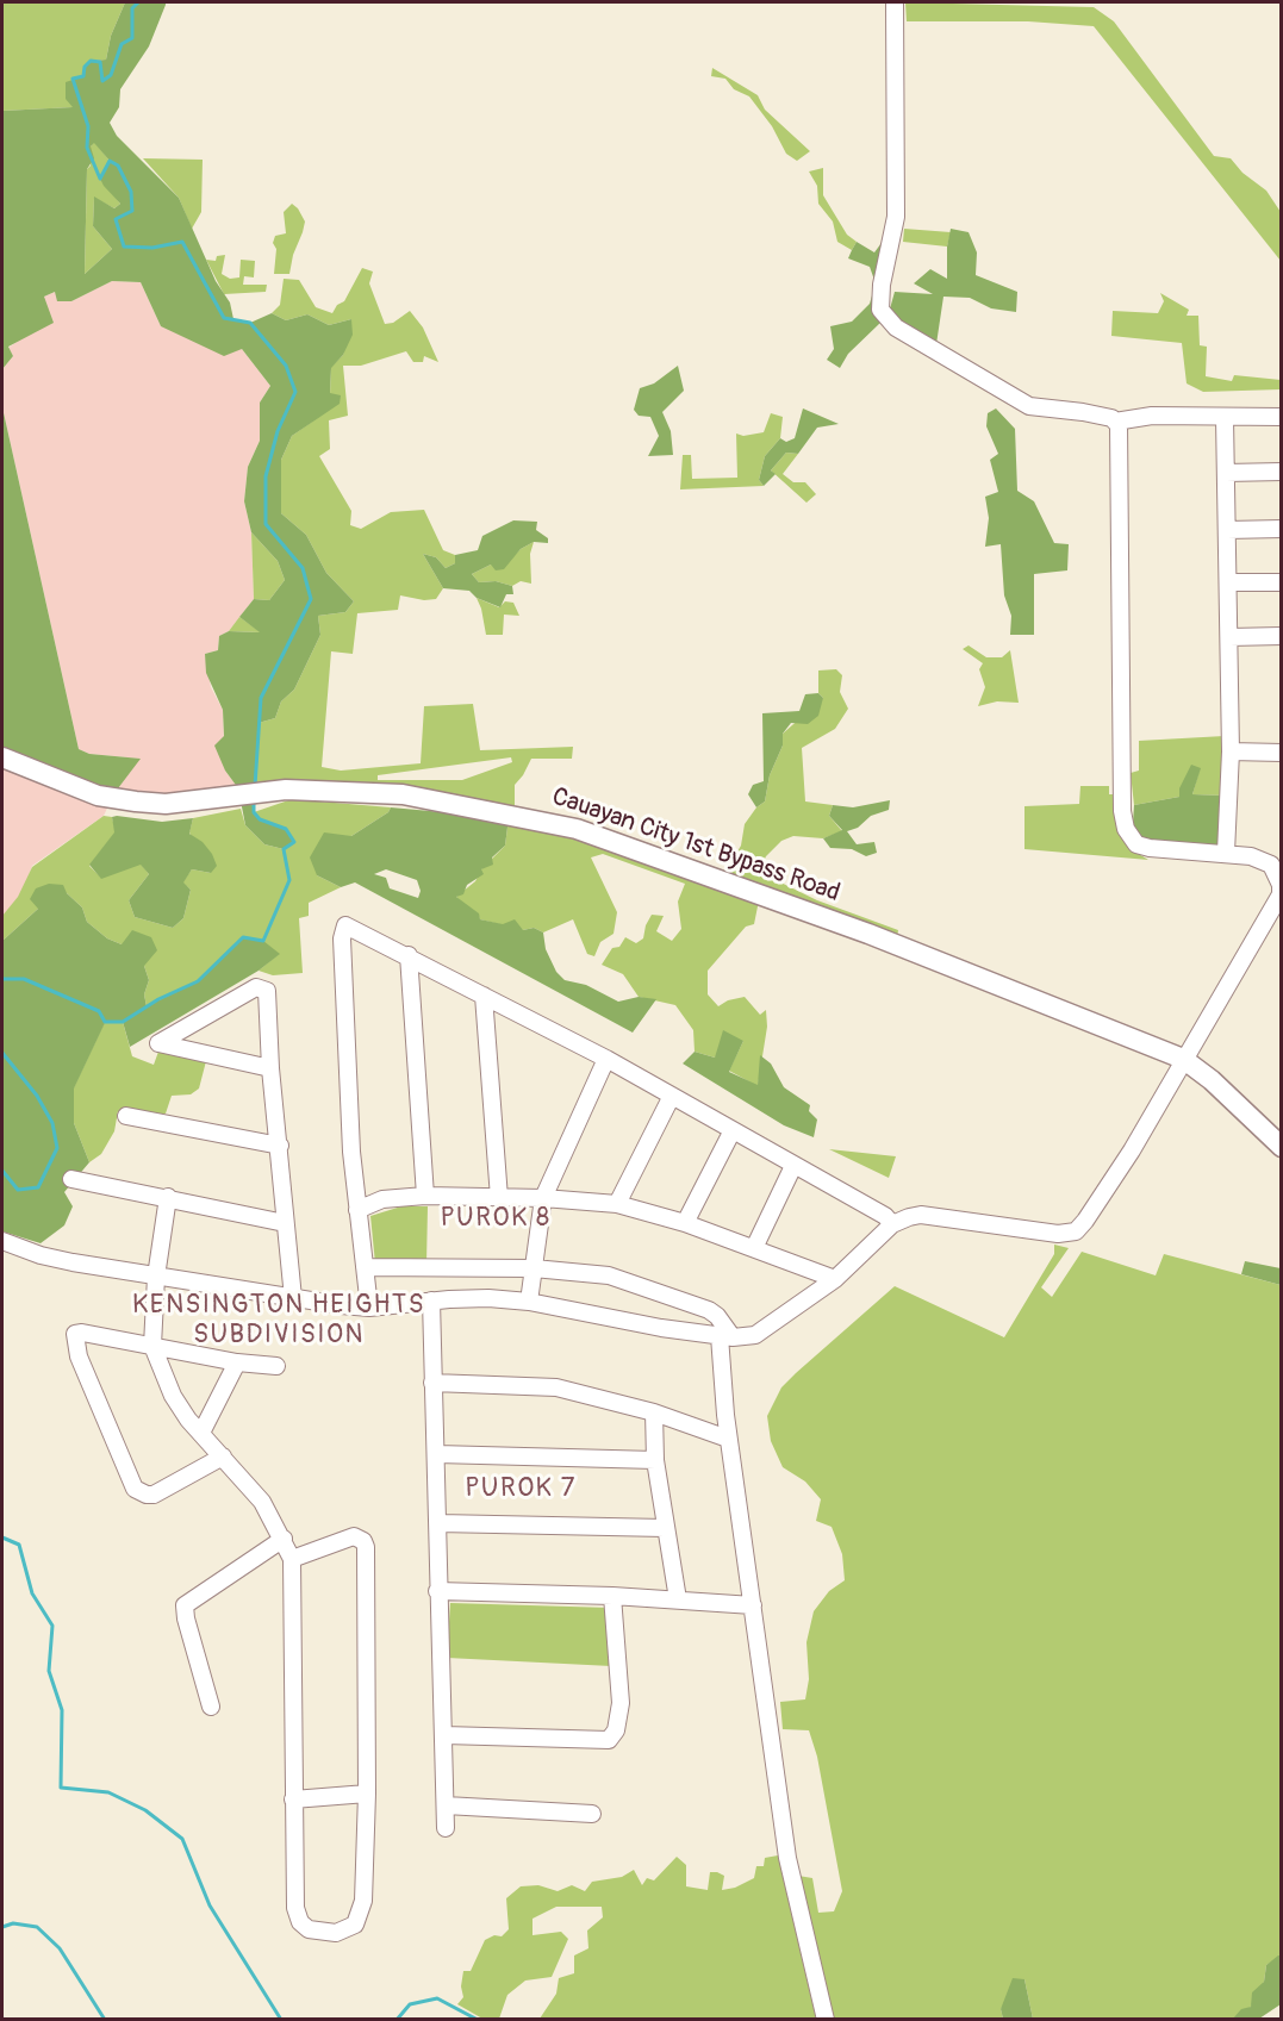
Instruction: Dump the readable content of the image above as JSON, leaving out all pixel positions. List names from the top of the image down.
{
  "streets": {
    "main road": ["Cauayan City 1st Bypass Road"]
  },
  "districts": ["PUROK 8", "KENSINGTON HEIGHTS SUBDIVISION", "PUROK 7"]
}
